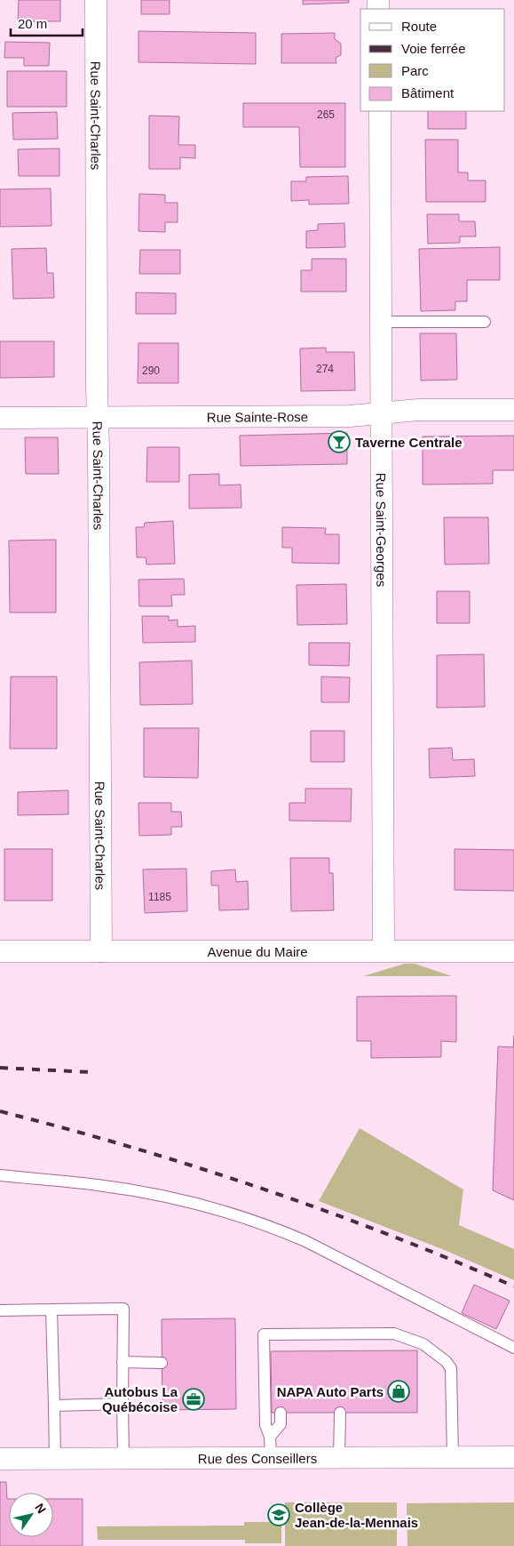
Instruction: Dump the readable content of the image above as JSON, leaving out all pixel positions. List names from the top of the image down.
{
  "streets": {
    "street": [
      "Rue Saint-Charles",
      "Rue Sainte-Rose",
      "Rue Saint-Georges",
      "Avenue du Maire",
      "Rue des Conseillers"
    ]
  },
  "crossings": [
    ["Rue Saint-Charles", "Rue Sainte-Rose"],
    ["Rue Saint-Charles", "Avenue du Maire"],
    ["Rue Sainte-Rose", "Rue Saint-Georges"],
    ["Rue Saint-Georges", "Avenue du Maire"]
  ],
  "places": {
    "bar": ["Taverne Centrale"],
    "shop": ["NAPA Auto Parts"],
    "office": ["Autobus La Québécoise"],
    "school or university": ["Collège Jean-de-la-Mennais"]
  },
  "house_numbers": [
    "265",
    "274",
    "290",
    "1185"
  ],
  "legend": [
    "Route",
    "Voie ferrée",
    "Parc",
    "Bâtiment"
  ],
  "scale_bar": "20 m",
  "north": "top right"
}
